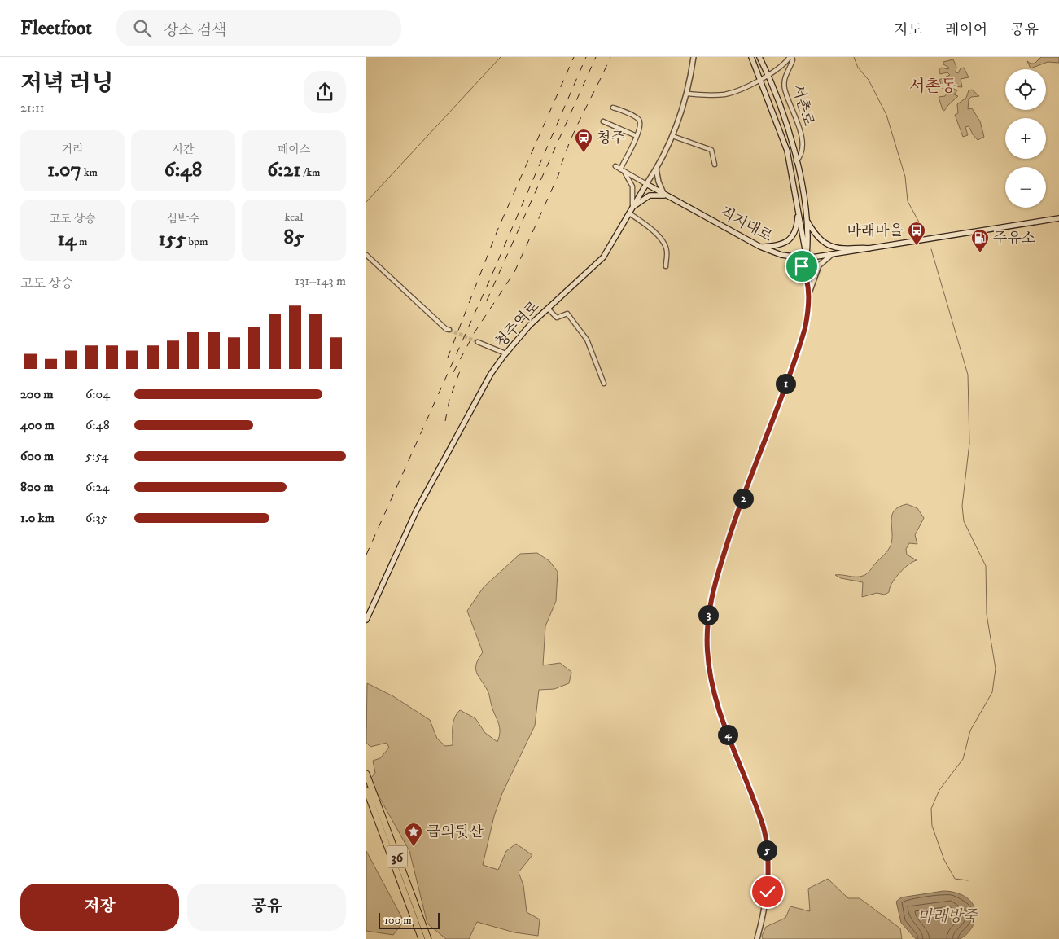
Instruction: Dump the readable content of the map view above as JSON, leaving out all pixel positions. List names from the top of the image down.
{
  "streets": {
    "highway": ["36"],
    "main road": ["직지대로", "청주역로"],
    "street": ["서촌로"]
  },
  "crossings": [
    ["직지대로", "청주역로"]
  ],
  "districts": ["서촌동"],
  "water": ["마래방죽"],
  "places": {
    "station": ["청주"],
    "bus stop": ["마래마을"],
    "fuel station": ["주유소"],
    "place": ["금의뒷산"]
  },
  "scale_bar": "100 m",
  "page": {
    "header": "Fleetfoot",
    "search": "장소 검색",
    "nav": ["지도", "레이어", "공유"],
    "heading": ["저녁 러닝", "21:11"],
    "map_buttons": ["+", "−"],
    "stats": [
      ["거리", "1.07 km"],
      ["시간", "6:48"],
      ["페이스", "6:21 /km"],
      ["고도 상승", "14 m"],
      ["심박수", "155 bpm"],
      ["kcal", "85"]
    ],
    "chart": ["고도 상승", "131–143 m"],
    "pins": [
      "1",
      "2",
      "3",
      "4",
      "5"
    ],
    "list": [
      {
        "name": "200 m",
        "note": "6:04"
      },
      {
        "name": "400 m",
        "note": "6:48"
      },
      {
        "name": "600 m",
        "note": "5:54"
      },
      {
        "name": "800 m",
        "note": "6:24"
      },
      {
        "name": "1.0 km",
        "note": "6:35"
      }
    ],
    "buttons": ["저장", "공유"],
    "scale": "100 m"
  }
}
